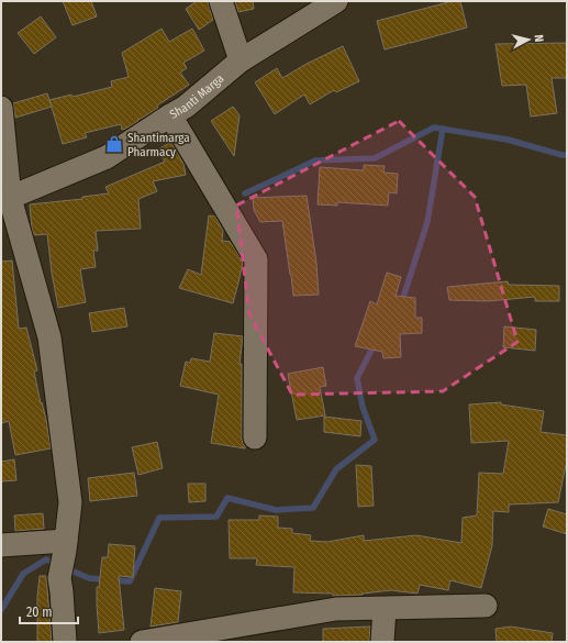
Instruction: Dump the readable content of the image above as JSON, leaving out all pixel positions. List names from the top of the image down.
{
  "streets": {
    "street": ["Shanti Marga"]
  },
  "places": {
    "shop": ["Shantimarga Pharmacy"]
  },
  "scale_bar": "20 m",
  "north": "right"
}
